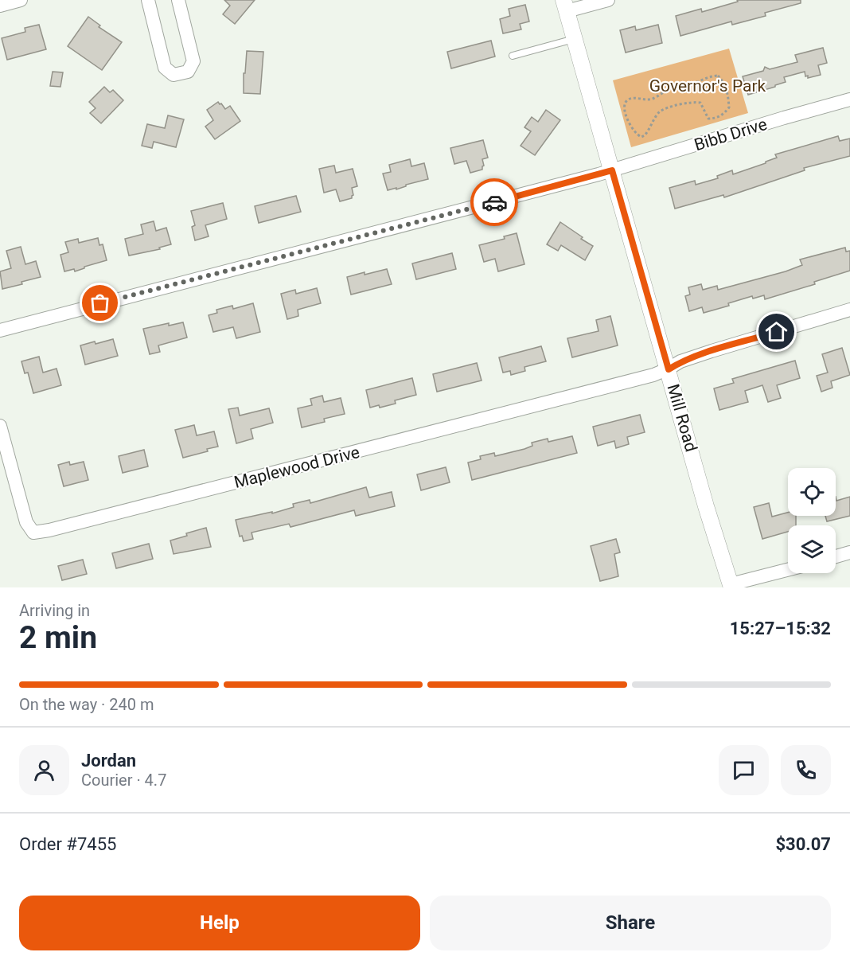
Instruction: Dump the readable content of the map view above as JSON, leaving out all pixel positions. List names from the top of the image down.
{
  "streets": {
    "street": ["Bibb Drive", "Mill Road", "Maplewood Drive"]
  },
  "crossings": [
    ["Bibb Drive", "Mill Road"],
    ["Mill Road", "Maplewood Drive"]
  ],
  "parks": ["Governor's Park"],
  "page": {
    "heading": ["2 min", "Arriving in", "15:27–15:32"],
    "panel": [
      "Jordan",
      "Courier · 4.7",
      "Order #7455",
      "$30.07"
    ],
    "bar": "On the way · 240 m",
    "buttons": ["Help", "Share"]
  }
}
